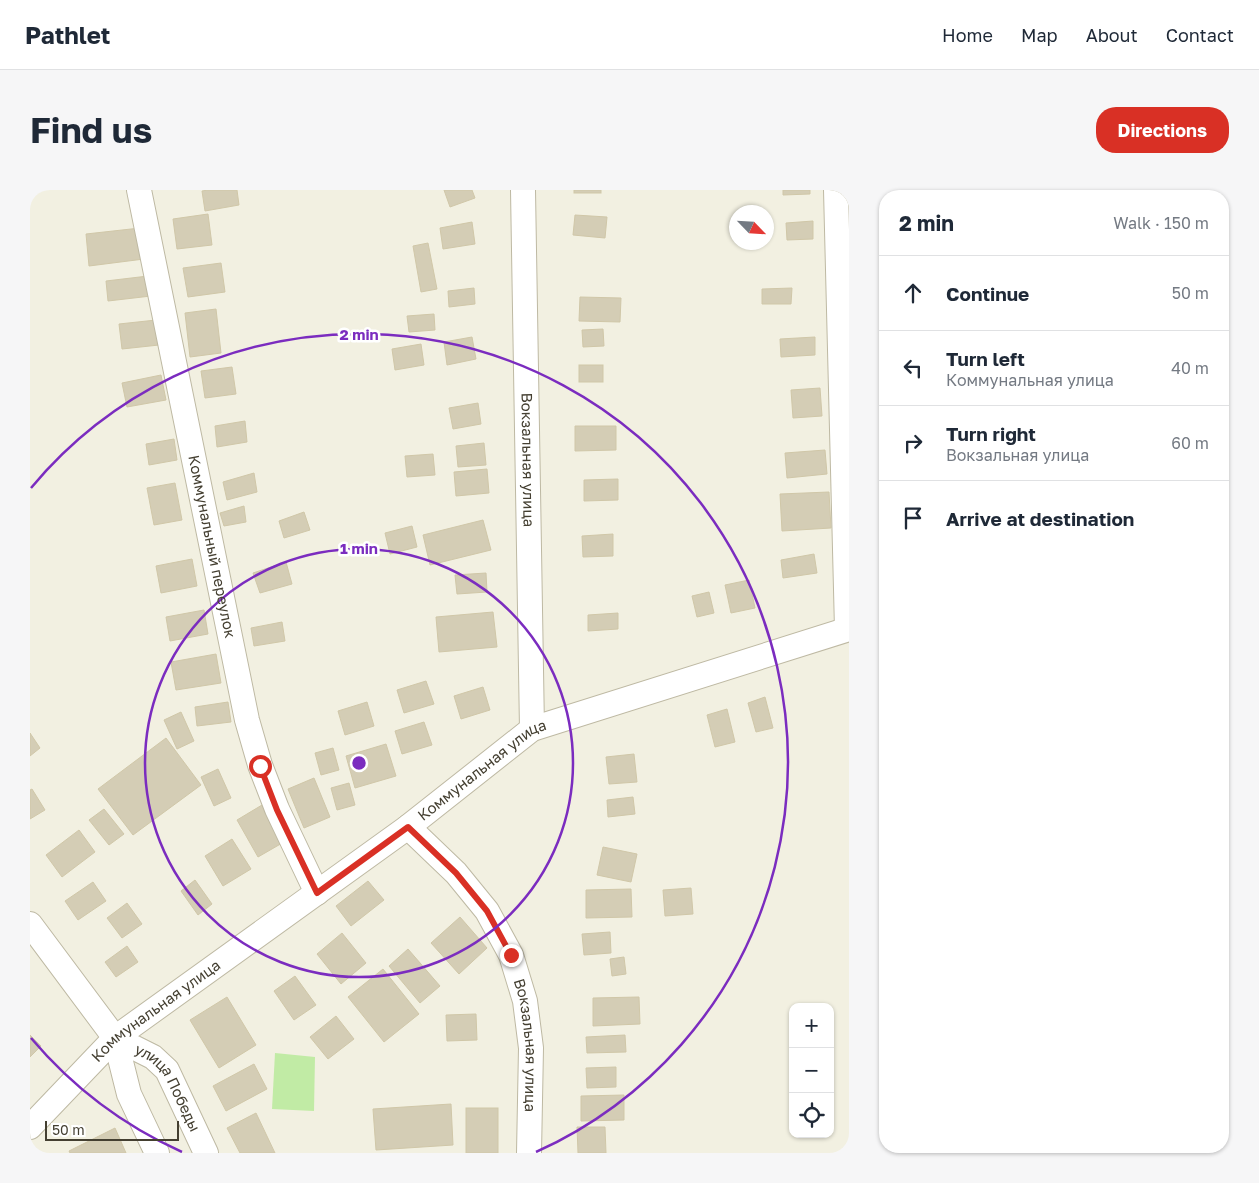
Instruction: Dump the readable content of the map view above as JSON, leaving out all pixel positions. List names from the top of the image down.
{
  "streets": {
    "street": [
      "Вокзальная улица",
      "Коммунальный переулок",
      "Коммунальная улица",
      "улица Победы"
    ]
  },
  "crossings": [
    ["Вокзальная улица", "Коммунальная улица"],
    ["Коммунальный переулок", "Коммунальная улица"],
    ["Коммунальная улица", "улица Победы"]
  ],
  "scale_bar": "50 m",
  "north": "bottom right",
  "page": {
    "header": "Pathlet",
    "nav": [
      "Home",
      "Map",
      "About",
      "Contact"
    ],
    "buttons": "Directions",
    "title": "Find us",
    "heading": ["2 min", "Walk · 150 m"],
    "list": [
      ["Continue", "50 m"],
      ["Turn left", "Коммунальная улица", "40 m"],
      ["Turn right", "Вокзальная улица", "60 m"],
      "Arrive at destination"
    ],
    "map_buttons": ["+", "−"],
    "scale": "50 m"
  },
  "rings": ["2 min", "1 min"]
}
